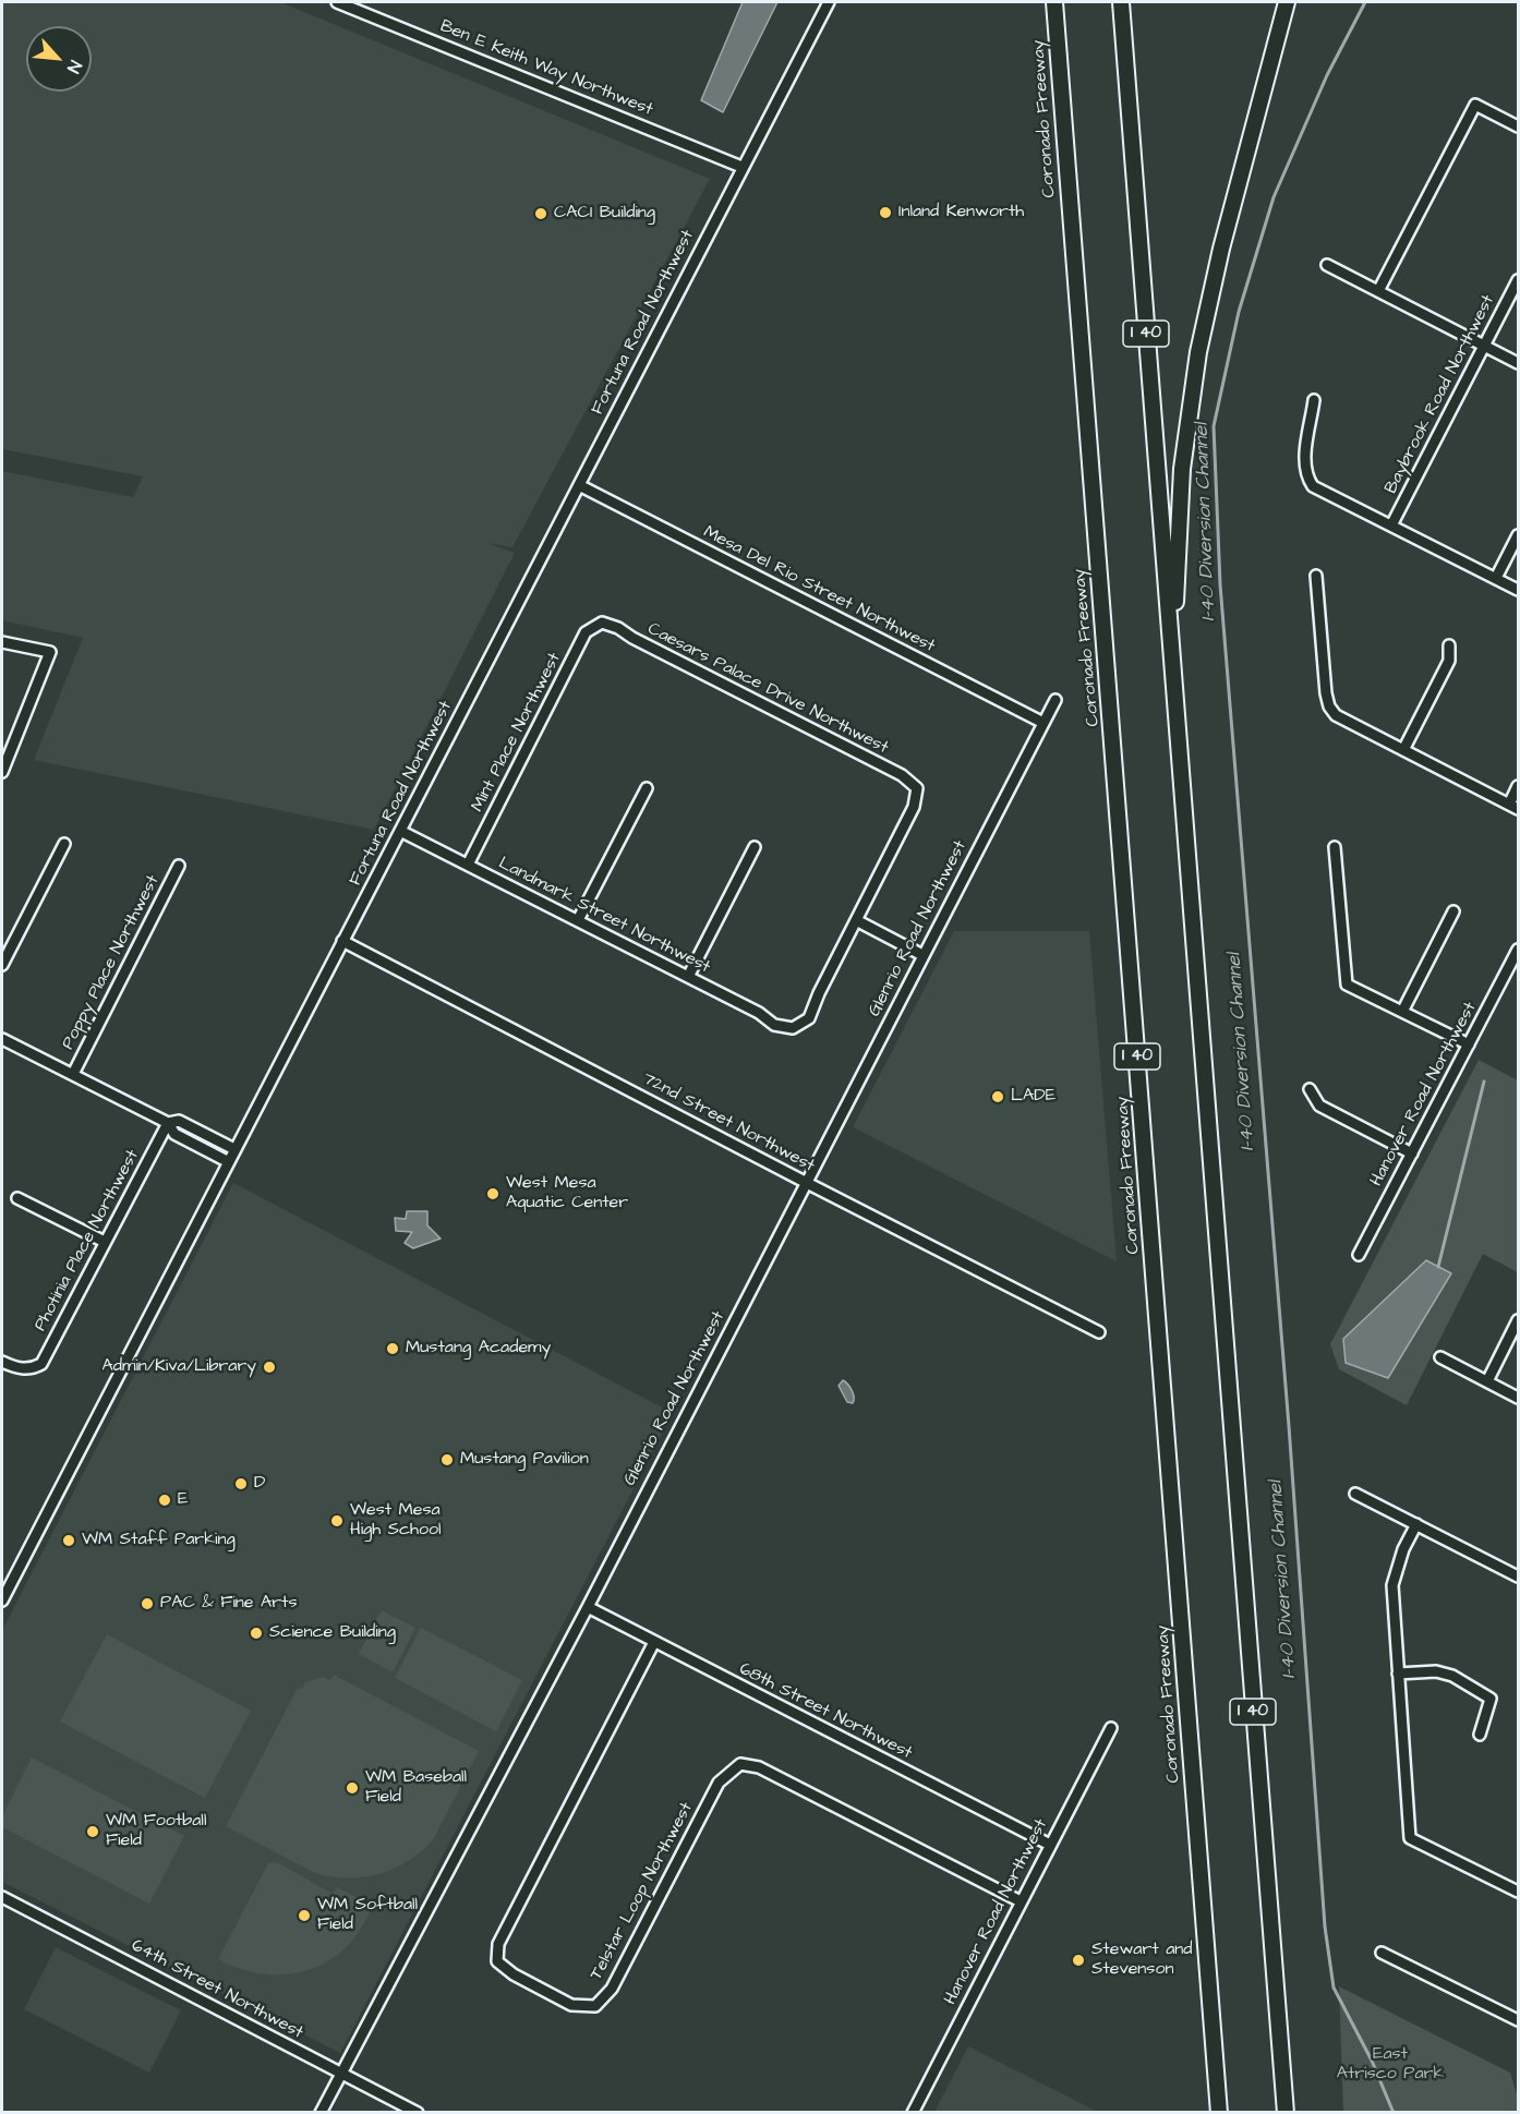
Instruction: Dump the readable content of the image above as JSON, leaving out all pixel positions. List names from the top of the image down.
{
  "streets": {
    "highway": ["Coronado Freeway", "I 40"],
    "street": [
      "Ben E Keith Way Northwest",
      "Fortuna Road Northwest",
      "Baybrook Road Northwest",
      "Mesa Del Rio Street Northwest",
      "Caesars Palace Drive Northwest",
      "Mint Place Northwest",
      "Landmark Street Northwest",
      "Glenrio Road Northwest",
      "Poppy Place Northwest",
      "Hanover Road Northwest",
      "72nd Street Northwest",
      "Photinia Place Northwest",
      "68th Street Northwest",
      "Telstar Loop Northwest",
      "64th Street Northwest"
    ]
  },
  "crossings": [
    ["Ben E Keith Way Northwest", "Fortuna Road Northwest"],
    ["Fortuna Road Northwest", "Mesa Del Rio Street Northwest"],
    ["Fortuna Road Northwest", "Landmark Street Northwest"],
    ["Fortuna Road Northwest", "72nd Street Northwest"],
    ["Mesa Del Rio Street Northwest", "Glenrio Road Northwest"],
    ["Caesars Palace Drive Northwest", "Mint Place Northwest"],
    ["Caesars Palace Drive Northwest", "Landmark Street Northwest"],
    ["Mint Place Northwest", "Landmark Street Northwest"],
    ["Glenrio Road Northwest", "72nd Street Northwest"],
    ["Glenrio Road Northwest", "68th Street Northwest"],
    ["Glenrio Road Northwest", "64th Street Northwest"],
    ["Hanover Road Northwest", "68th Street Northwest"],
    ["Hanover Road Northwest", "Telstar Loop Northwest"],
    ["68th Street Northwest", "Telstar Loop Northwest"]
  ],
  "water": ["I-40 Diversion Channel"],
  "parks": ["East Atrisco Park"],
  "places": [
    "Inland Kenworth",
    "CACI Building",
    "LADE",
    "West Mesa Aquatic Center",
    "Mustang Academy",
    "Admin/Kiva/Library",
    "Mustang Pavilion",
    "D",
    "E",
    "West Mesa High School",
    "WM Staff Parking",
    "PAC & Fine Arts",
    "Science Building",
    "WM Baseball Field",
    "WM Football Field",
    "WM Softball Field",
    "Stewart and Stevenson"
  ],
  "north": "bottom right"
}
